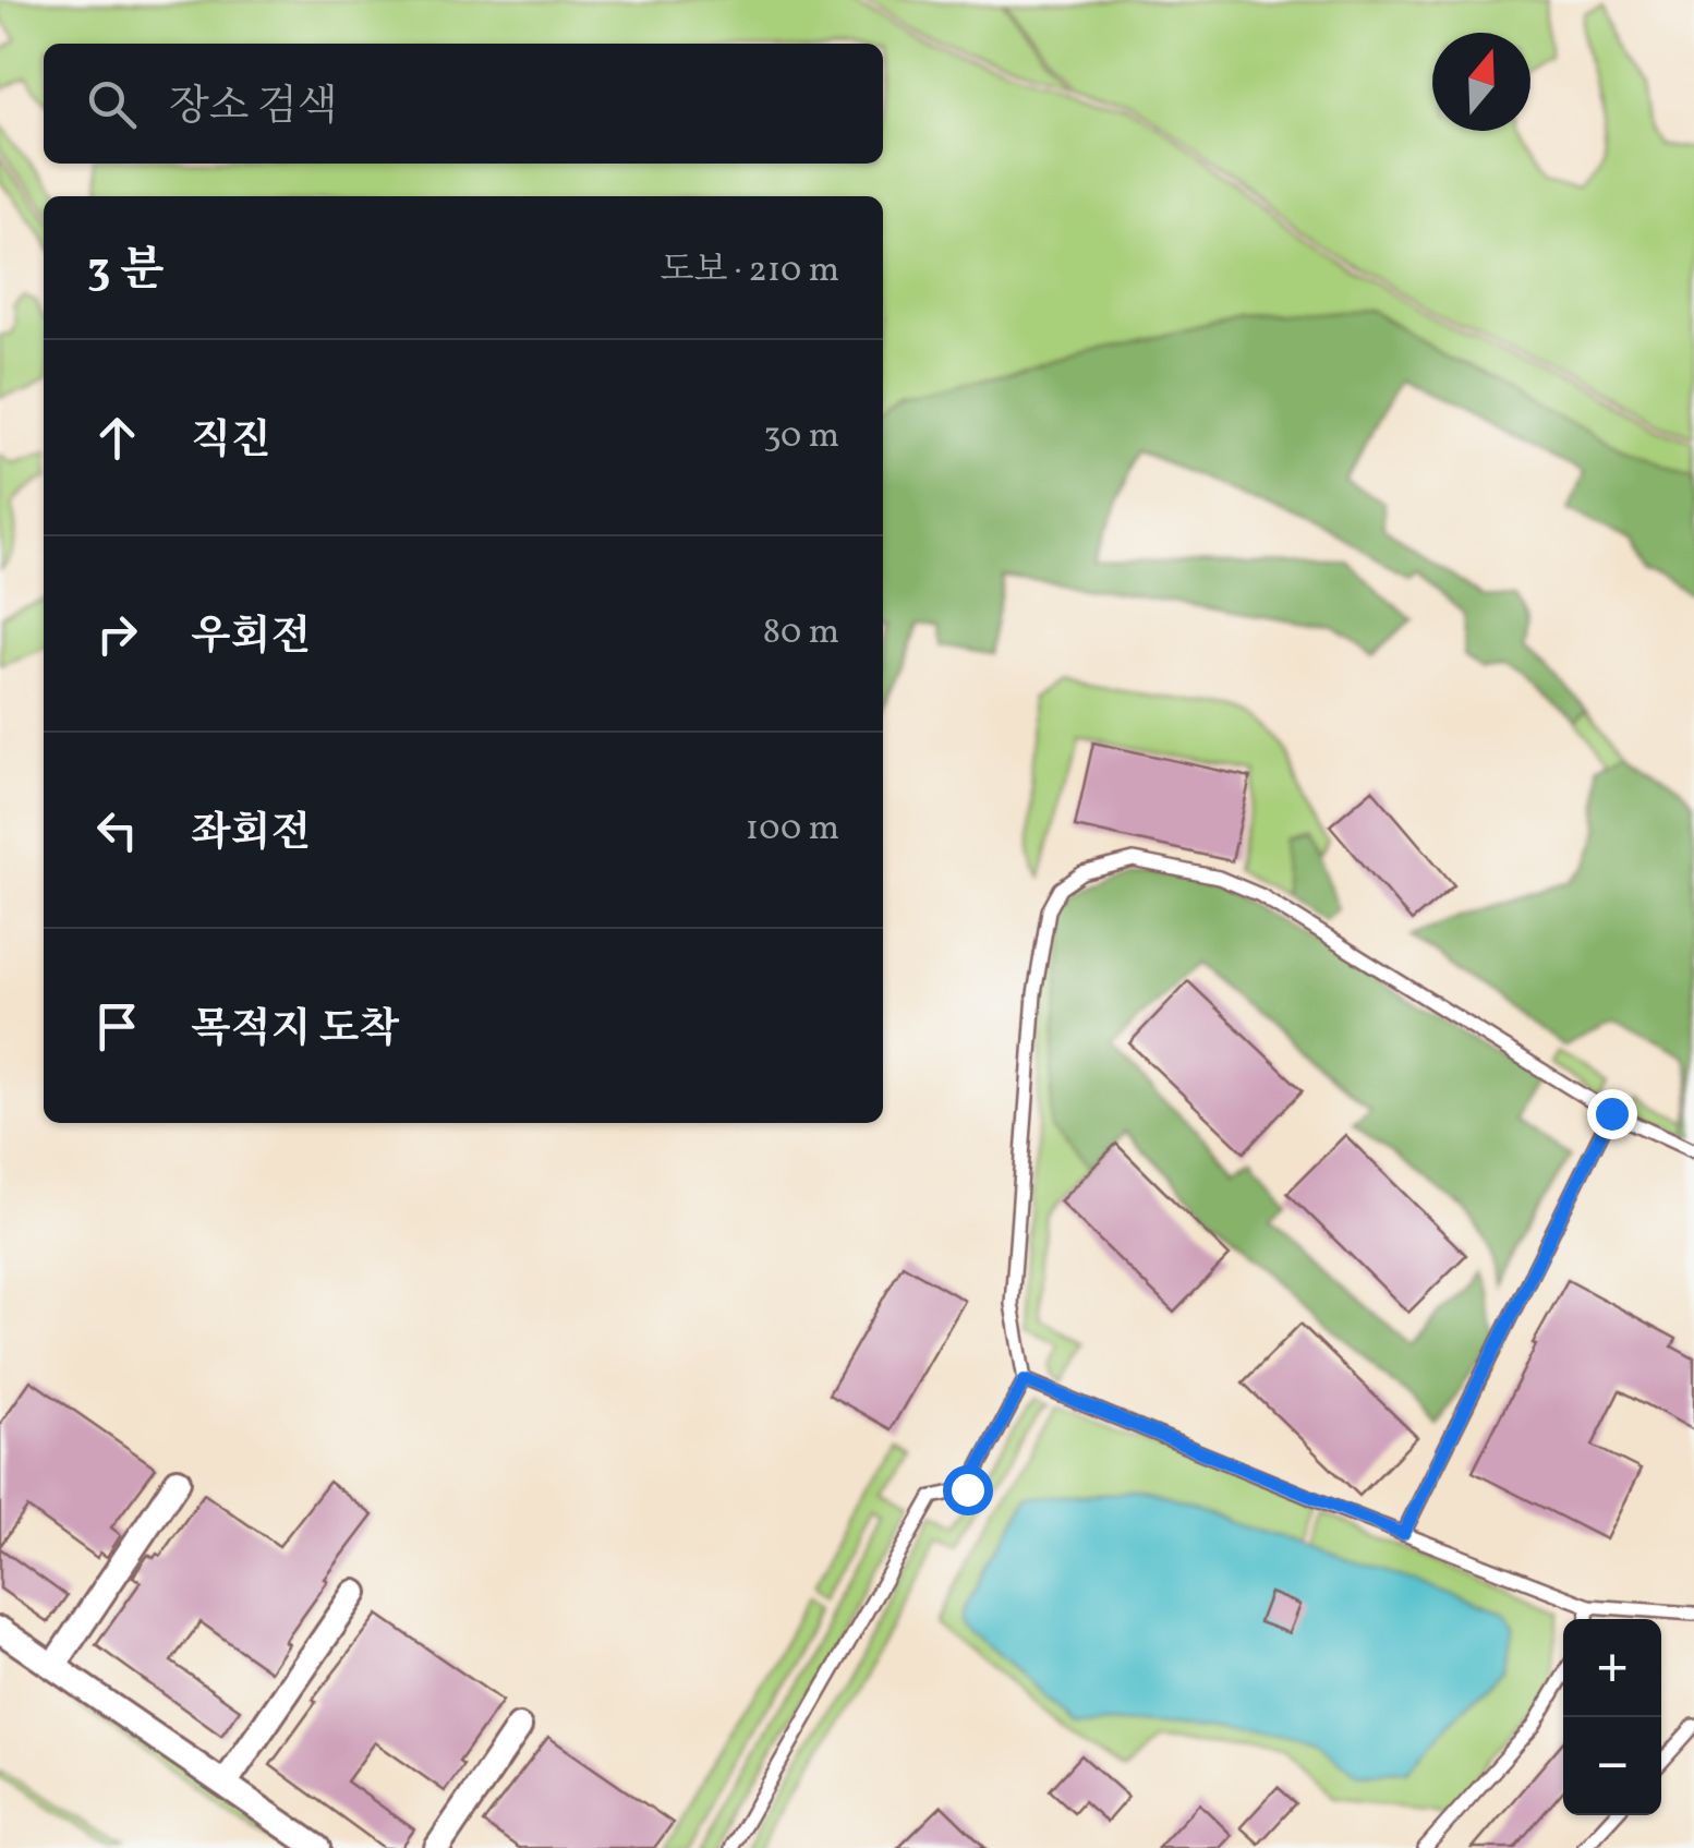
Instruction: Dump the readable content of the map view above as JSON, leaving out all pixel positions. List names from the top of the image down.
{
  "north": "top",
  "page": {
    "search": "장소 검색",
    "heading": ["3 분", "도보 · 210 m"],
    "list": [
      ["직진", "30 m"],
      ["우회전", "80 m"],
      ["좌회전", "100 m"],
      "목적지 도착"
    ],
    "map_buttons": ["+", "−"]
  }
}
